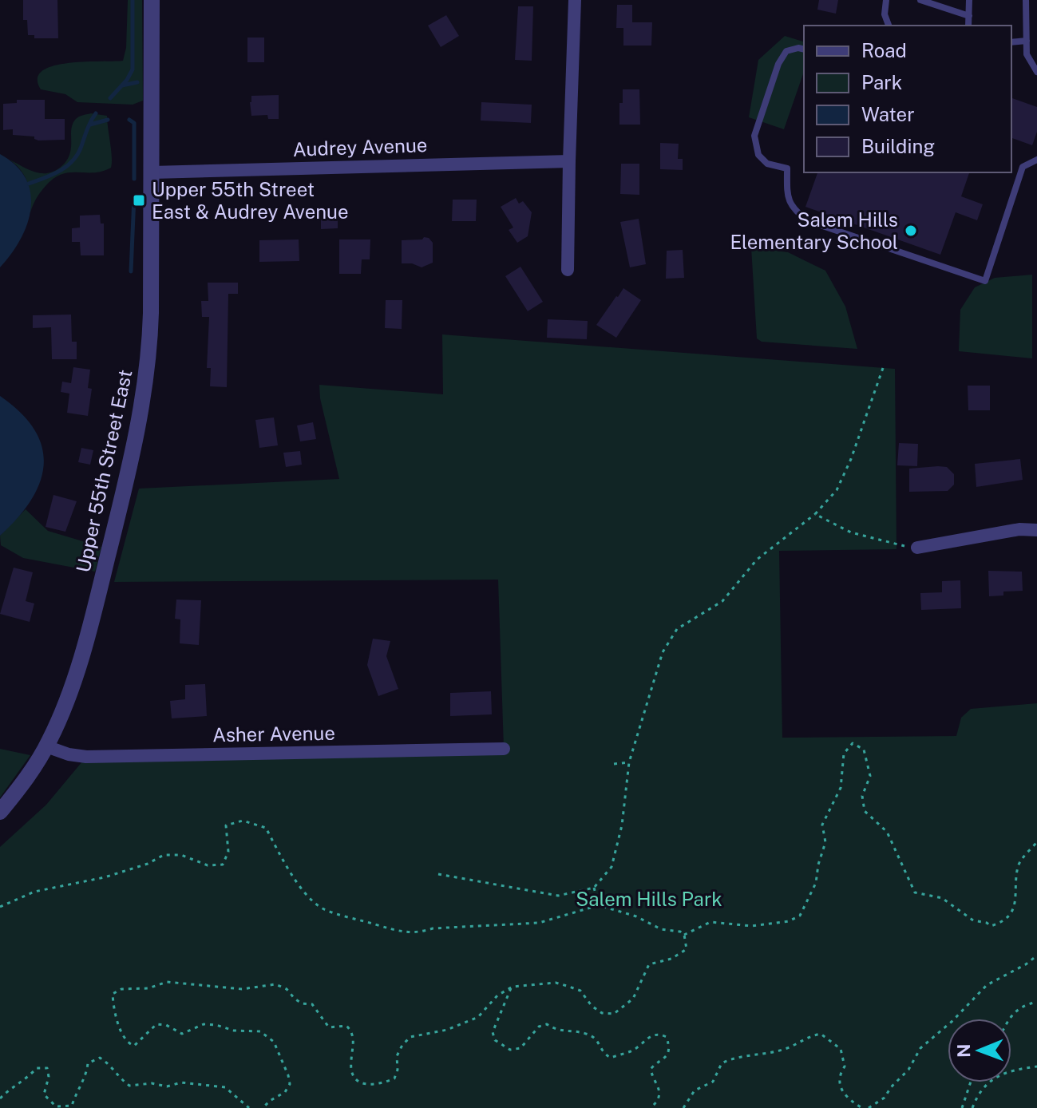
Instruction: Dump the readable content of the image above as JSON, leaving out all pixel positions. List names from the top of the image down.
{
  "streets": {
    "street": ["Audrey Avenue", "Upper 55th Street East", "Asher Avenue"]
  },
  "crossings": [
    ["Audrey Avenue", "Upper 55th Street East"],
    ["Upper 55th Street East", "Asher Avenue"]
  ],
  "parks": ["Salem Hills Park"],
  "places": {
    "transit": ["Upper 55th Street East & Audrey Avenue"],
    "other": ["Salem Hills Elementary School"]
  },
  "legend": [
    "Road",
    "Park",
    "Water",
    "Building"
  ],
  "north": "left"
}
